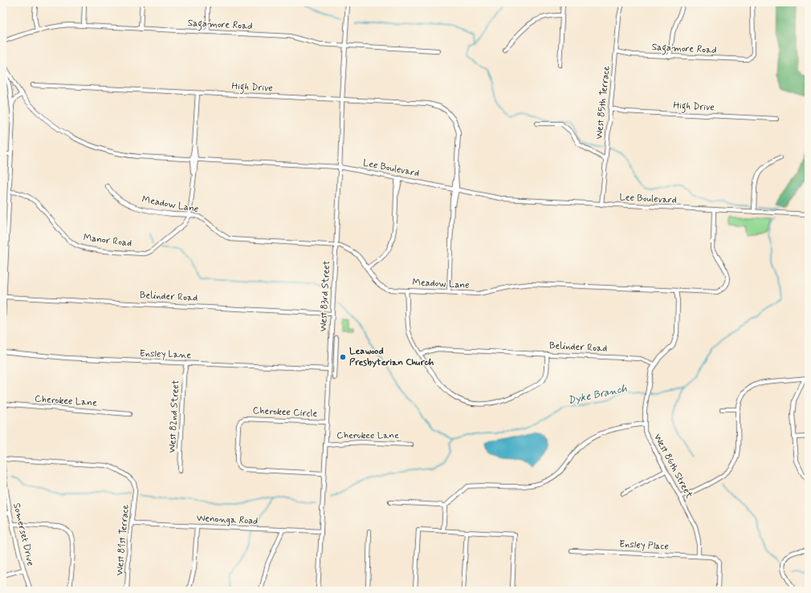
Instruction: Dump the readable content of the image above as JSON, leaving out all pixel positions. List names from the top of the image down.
{
  "streets": {
    "street": [
      "Sagamore Road",
      "High Drive",
      "West 85th Terrace",
      "Lee Boulevard",
      "Meadow Lane",
      "Manor Road",
      "West 83rd Street",
      "Belinder Road",
      "Ensley Lane",
      "Cherokee Lane",
      "Cherokee Circle",
      "West 82nd Street",
      "West 86th Street",
      "Wenonga Road",
      "Somerset Drive",
      "West 81st Terrace",
      "Ensley Place"
    ]
  },
  "crossings": [
    ["Sagamore Road", "West 85th Terrace"],
    ["Sagamore Road", "West 83rd Street"],
    ["High Drive", "West 85th Terrace"],
    ["High Drive", "Lee Boulevard"],
    ["High Drive", "West 83rd Street"],
    ["West 85th Terrace", "Lee Boulevard"],
    ["Lee Boulevard", "Meadow Lane"],
    ["Lee Boulevard", "West 83rd Street"],
    ["Meadow Lane", "Manor Road"],
    ["Meadow Lane", "West 83rd Street"],
    ["West 83rd Street", "Belinder Road"],
    ["West 83rd Street", "Ensley Lane"],
    ["West 83rd Street", "Cherokee Lane"],
    ["West 83rd Street", "Cherokee Circle"],
    ["West 83rd Street", "Wenonga Road"],
    ["Belinder Road", "West 86th Street"],
    ["Ensley Lane", "West 82nd Street"],
    ["West 86th Street", "Ensley Place"],
    ["Wenonga Road", "West 81st Terrace"]
  ],
  "water": ["Dyke Branch"],
  "places": ["Leawood Presbyterian Church"]
}
